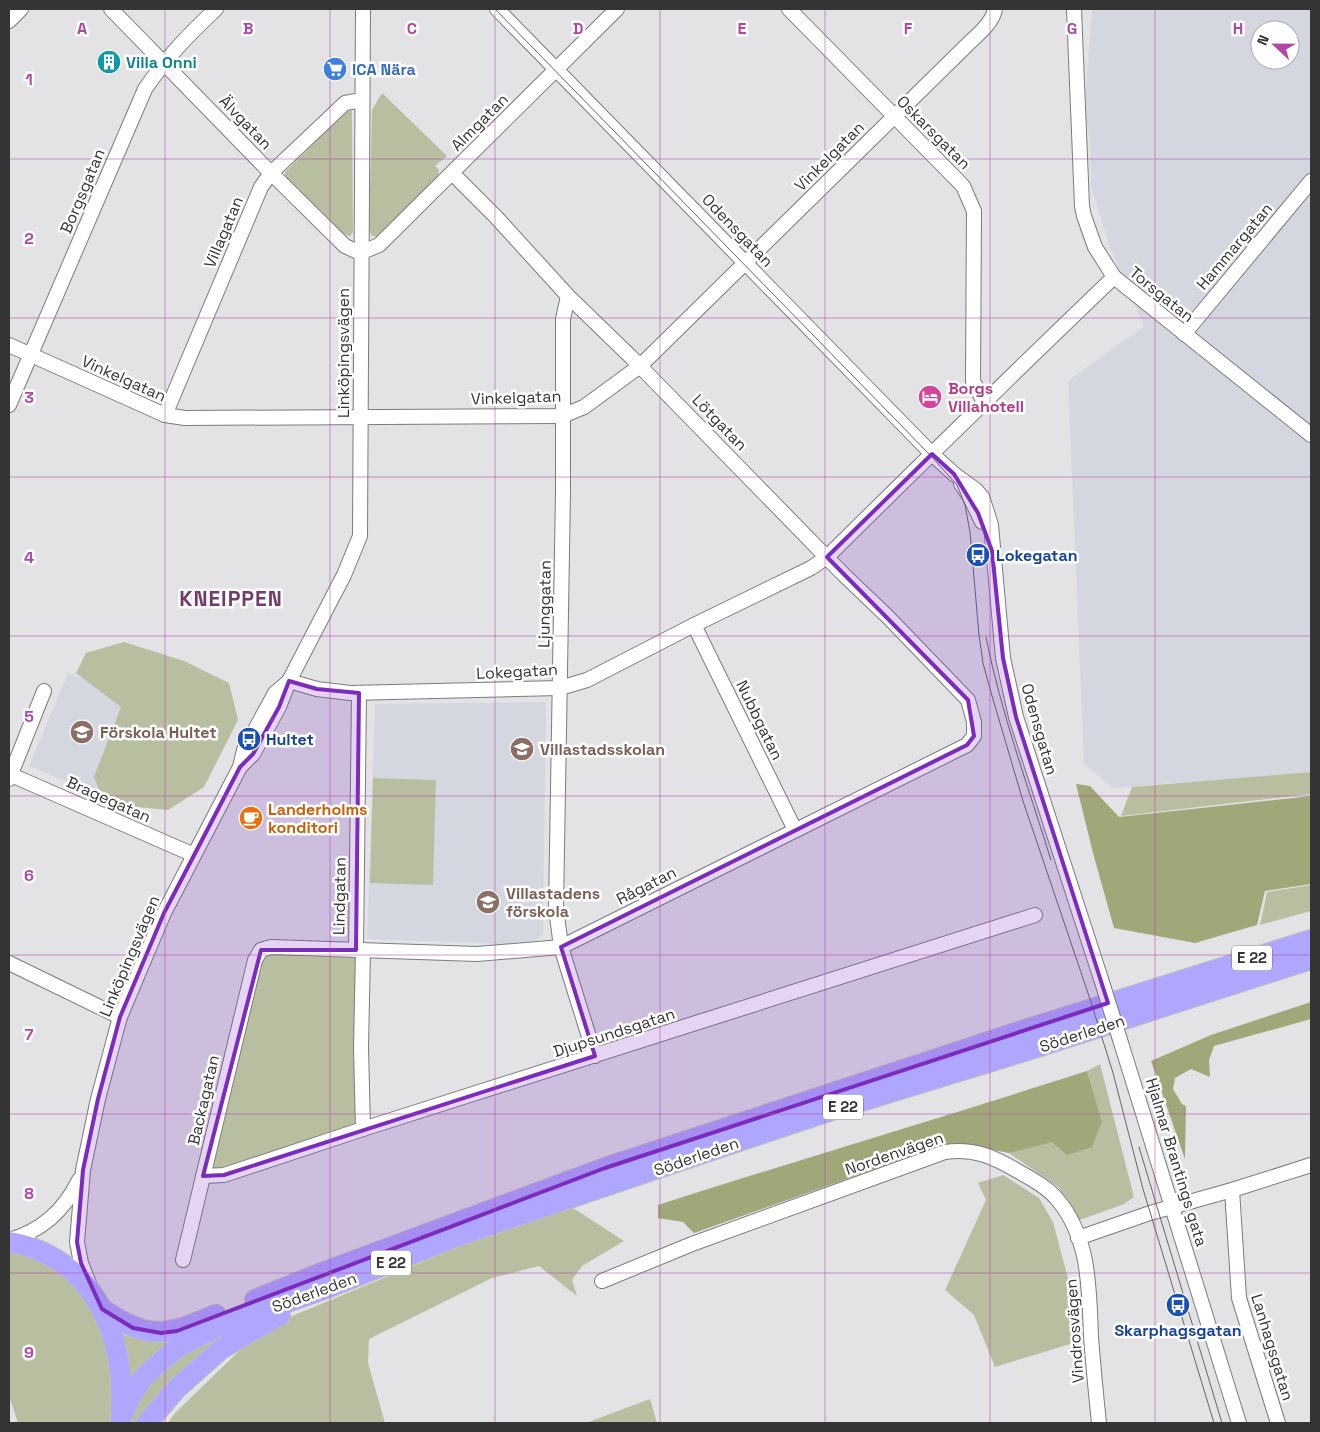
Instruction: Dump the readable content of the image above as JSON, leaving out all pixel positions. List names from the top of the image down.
{
  "streets": {
    "highway": ["E 22", "Söderleden"],
    "street": [
      "Älvgatan",
      "Almgatan",
      "Oskarsgatan",
      "Vinkelgatan",
      "Borgsgatan",
      "Odensgatan",
      "Villagatan",
      "Hammargatan",
      "Torsgatan",
      "Linköpingsvägen",
      "Lötgatan",
      "Ljunggatan",
      "Lokegatan",
      "Nubbgatan",
      "Bragegatan",
      "Rågatan",
      "Lindgatan",
      "Djupsundsgatan",
      "Backagatan",
      "Nordenvägen",
      "Hjalmar Brantings gata",
      "Vindrosvägen",
      "Lanhagsgatan"
    ]
  },
  "crossings": [
    ["Älvgatan", "Almgatan"],
    ["Älvgatan", "Borgsgatan"],
    ["Älvgatan", "Villagatan"],
    ["Älvgatan", "Linköpingsvägen"],
    ["Almgatan", "Odensgatan"],
    ["Almgatan", "Linköpingsvägen"],
    ["Almgatan", "Lötgatan"],
    ["Oskarsgatan", "Vinkelgatan"],
    ["Oskarsgatan", "Lokegatan"],
    ["Vinkelgatan", "Borgsgatan"],
    ["Vinkelgatan", "Odensgatan"],
    ["Vinkelgatan", "Villagatan"],
    ["Vinkelgatan", "Linköpingsvägen"],
    ["Vinkelgatan", "Lötgatan"],
    ["Vinkelgatan", "Ljunggatan"],
    ["Odensgatan", "Lokegatan"],
    ["Odensgatan", "Hjalmar Brantings gata"],
    ["Villagatan", "Linköpingsvägen"],
    ["Hammargatan", "Torsgatan"],
    ["Torsgatan", "Lokegatan"],
    ["Linköpingsvägen", "Lokegatan"],
    ["Linköpingsvägen", "Bragegatan"],
    ["Lötgatan", "Ljunggatan"],
    ["Lötgatan", "Lokegatan"],
    ["Lötgatan", "Rågatan"],
    ["Ljunggatan", "Lokegatan"],
    ["Ljunggatan", "Rågatan"],
    ["Ljunggatan", "Djupsundsgatan"],
    ["Lokegatan", "Nubbgatan"],
    ["Lokegatan", "Lindgatan"],
    ["Nubbgatan", "Rågatan"],
    ["Rågatan", "Lindgatan"],
    ["Rågatan", "Backagatan"],
    ["Lindgatan", "Djupsundsgatan"],
    ["E 22", "Söderleden"],
    ["Djupsundsgatan", "Backagatan"],
    ["Nordenvägen", "Vindrosvägen"]
  ],
  "districts": ["KNEIPPEN"],
  "places": {
    "building": ["Villa Onni"],
    "supermarket": ["ICA Nära"],
    "hotel": ["Borgs Villahotell"],
    "bus stop": ["Lokegatan", "Hultet", "Skarphagsgatan"],
    "school or university": ["Förskola Hultet", "Villastadsskolan", "Villastadens förskola"],
    "cafe": ["Landerholms konditori"]
  },
  "north": "left",
  "grid": {
    "columns": [
      "A",
      "B",
      "C",
      "D",
      "E",
      "F",
      "G",
      "H"
    ],
    "rows": [
      "1",
      "2",
      "3",
      "4",
      "5",
      "6",
      "7",
      "8",
      "9"
    ]
  }
}
